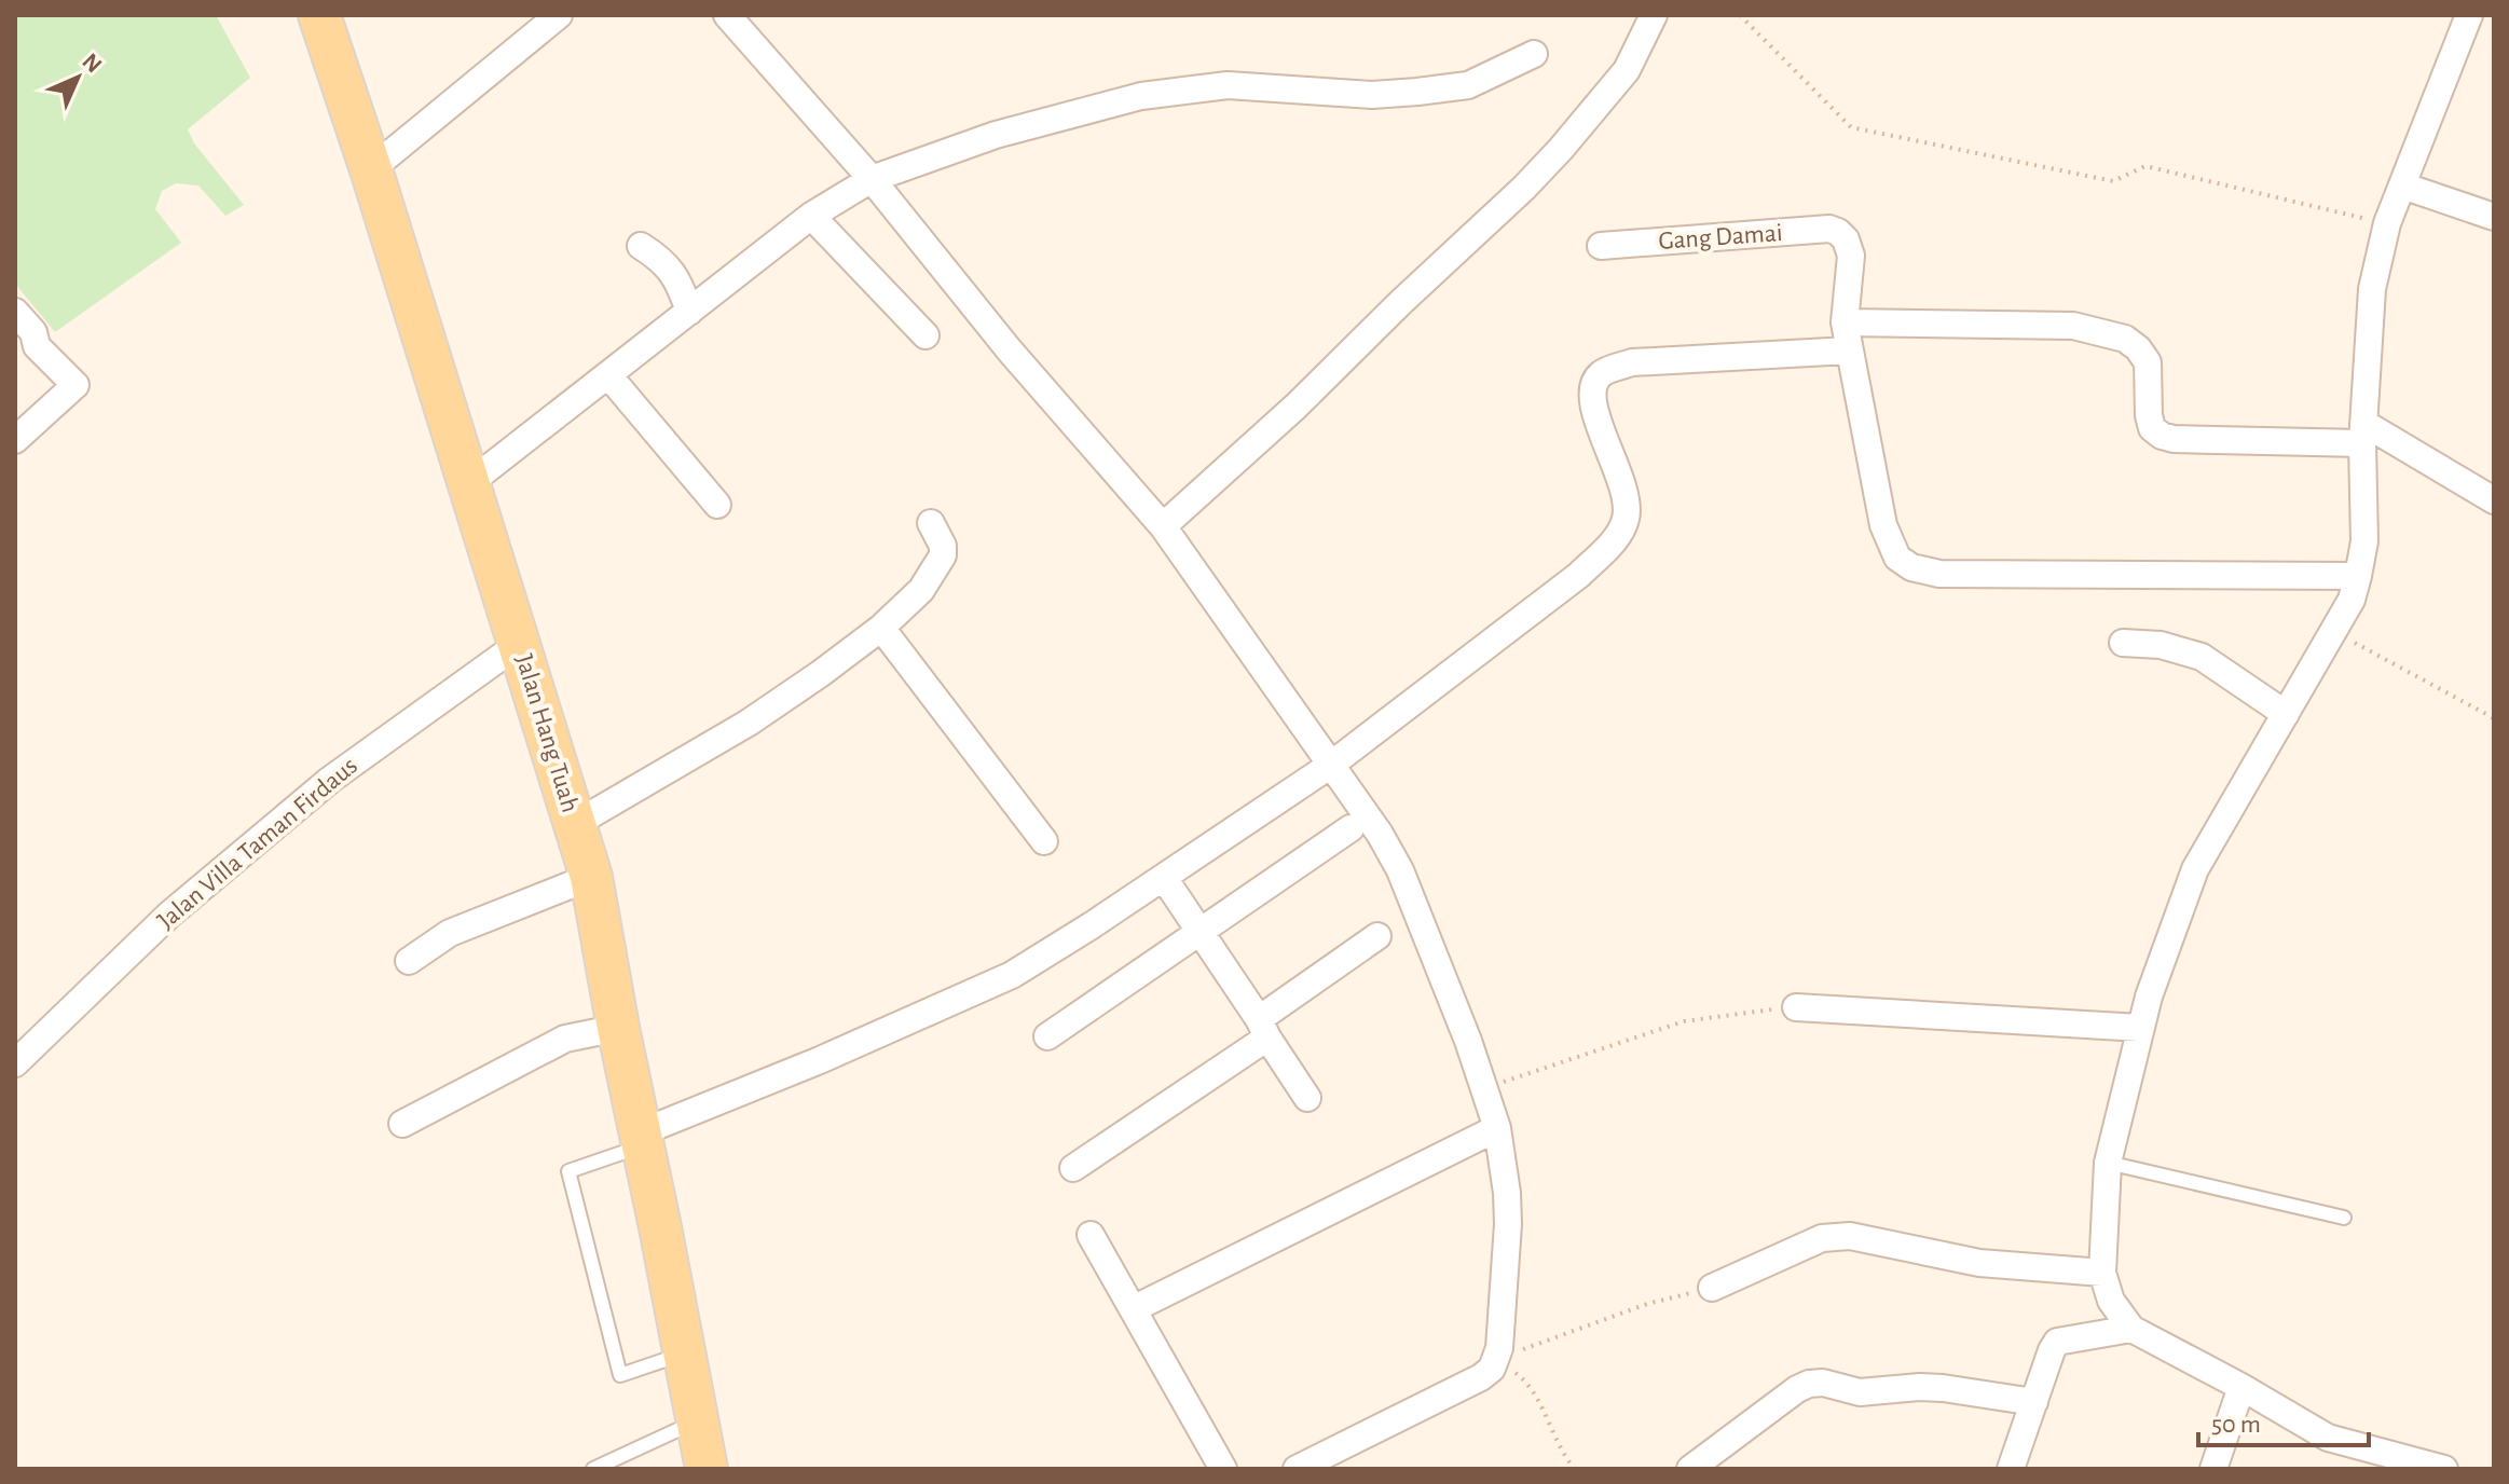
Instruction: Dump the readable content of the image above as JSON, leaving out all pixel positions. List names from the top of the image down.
{
  "streets": {
    "main road": ["Jalan Hang Tuah"],
    "street": ["Gang Damai", "Jalan Villa Taman Firdaus"]
  },
  "crossings": [
    ["Jalan Hang Tuah", "Jalan Villa Taman Firdaus"]
  ],
  "scale_bar": "50 m",
  "north": "top right"
}
